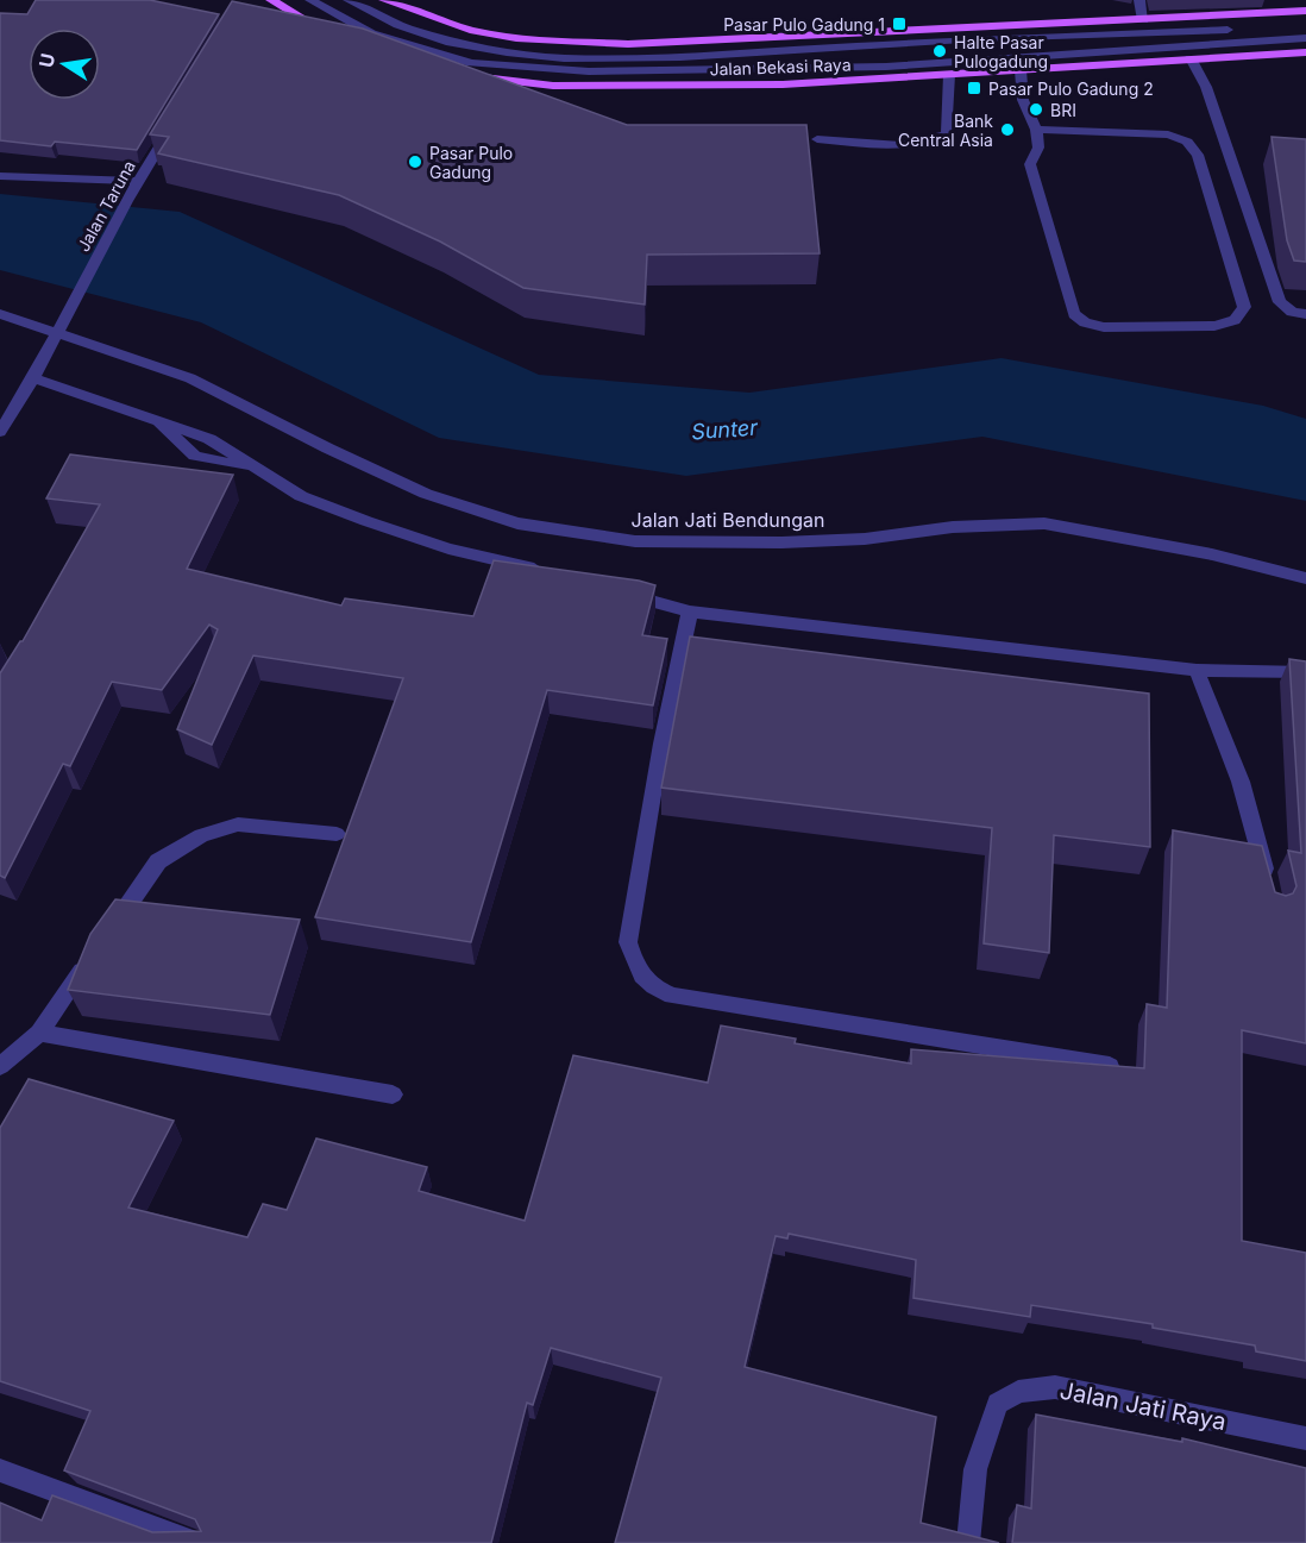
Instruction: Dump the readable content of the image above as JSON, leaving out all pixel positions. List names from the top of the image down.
{
  "streets": {
    "main road": ["Jalan Bekasi Raya"],
    "street": ["Jalan Taruna", "Jalan Jati Bendungan", "Jalan Jati Raya"]
  },
  "crossings": [
    ["Jalan Taruna", "Jalan Jati Bendungan"]
  ],
  "water": ["Sunter"],
  "places": {
    "transit": ["Pasar Pulo Gadung 1", "Pasar Pulo Gadung 2"],
    "other": [
      "Halte Pasar Pulogadung",
      "BRI",
      "Bank Central Asia",
      "Pasar Pulo Gadung"
    ]
  },
  "north": "left"
}
